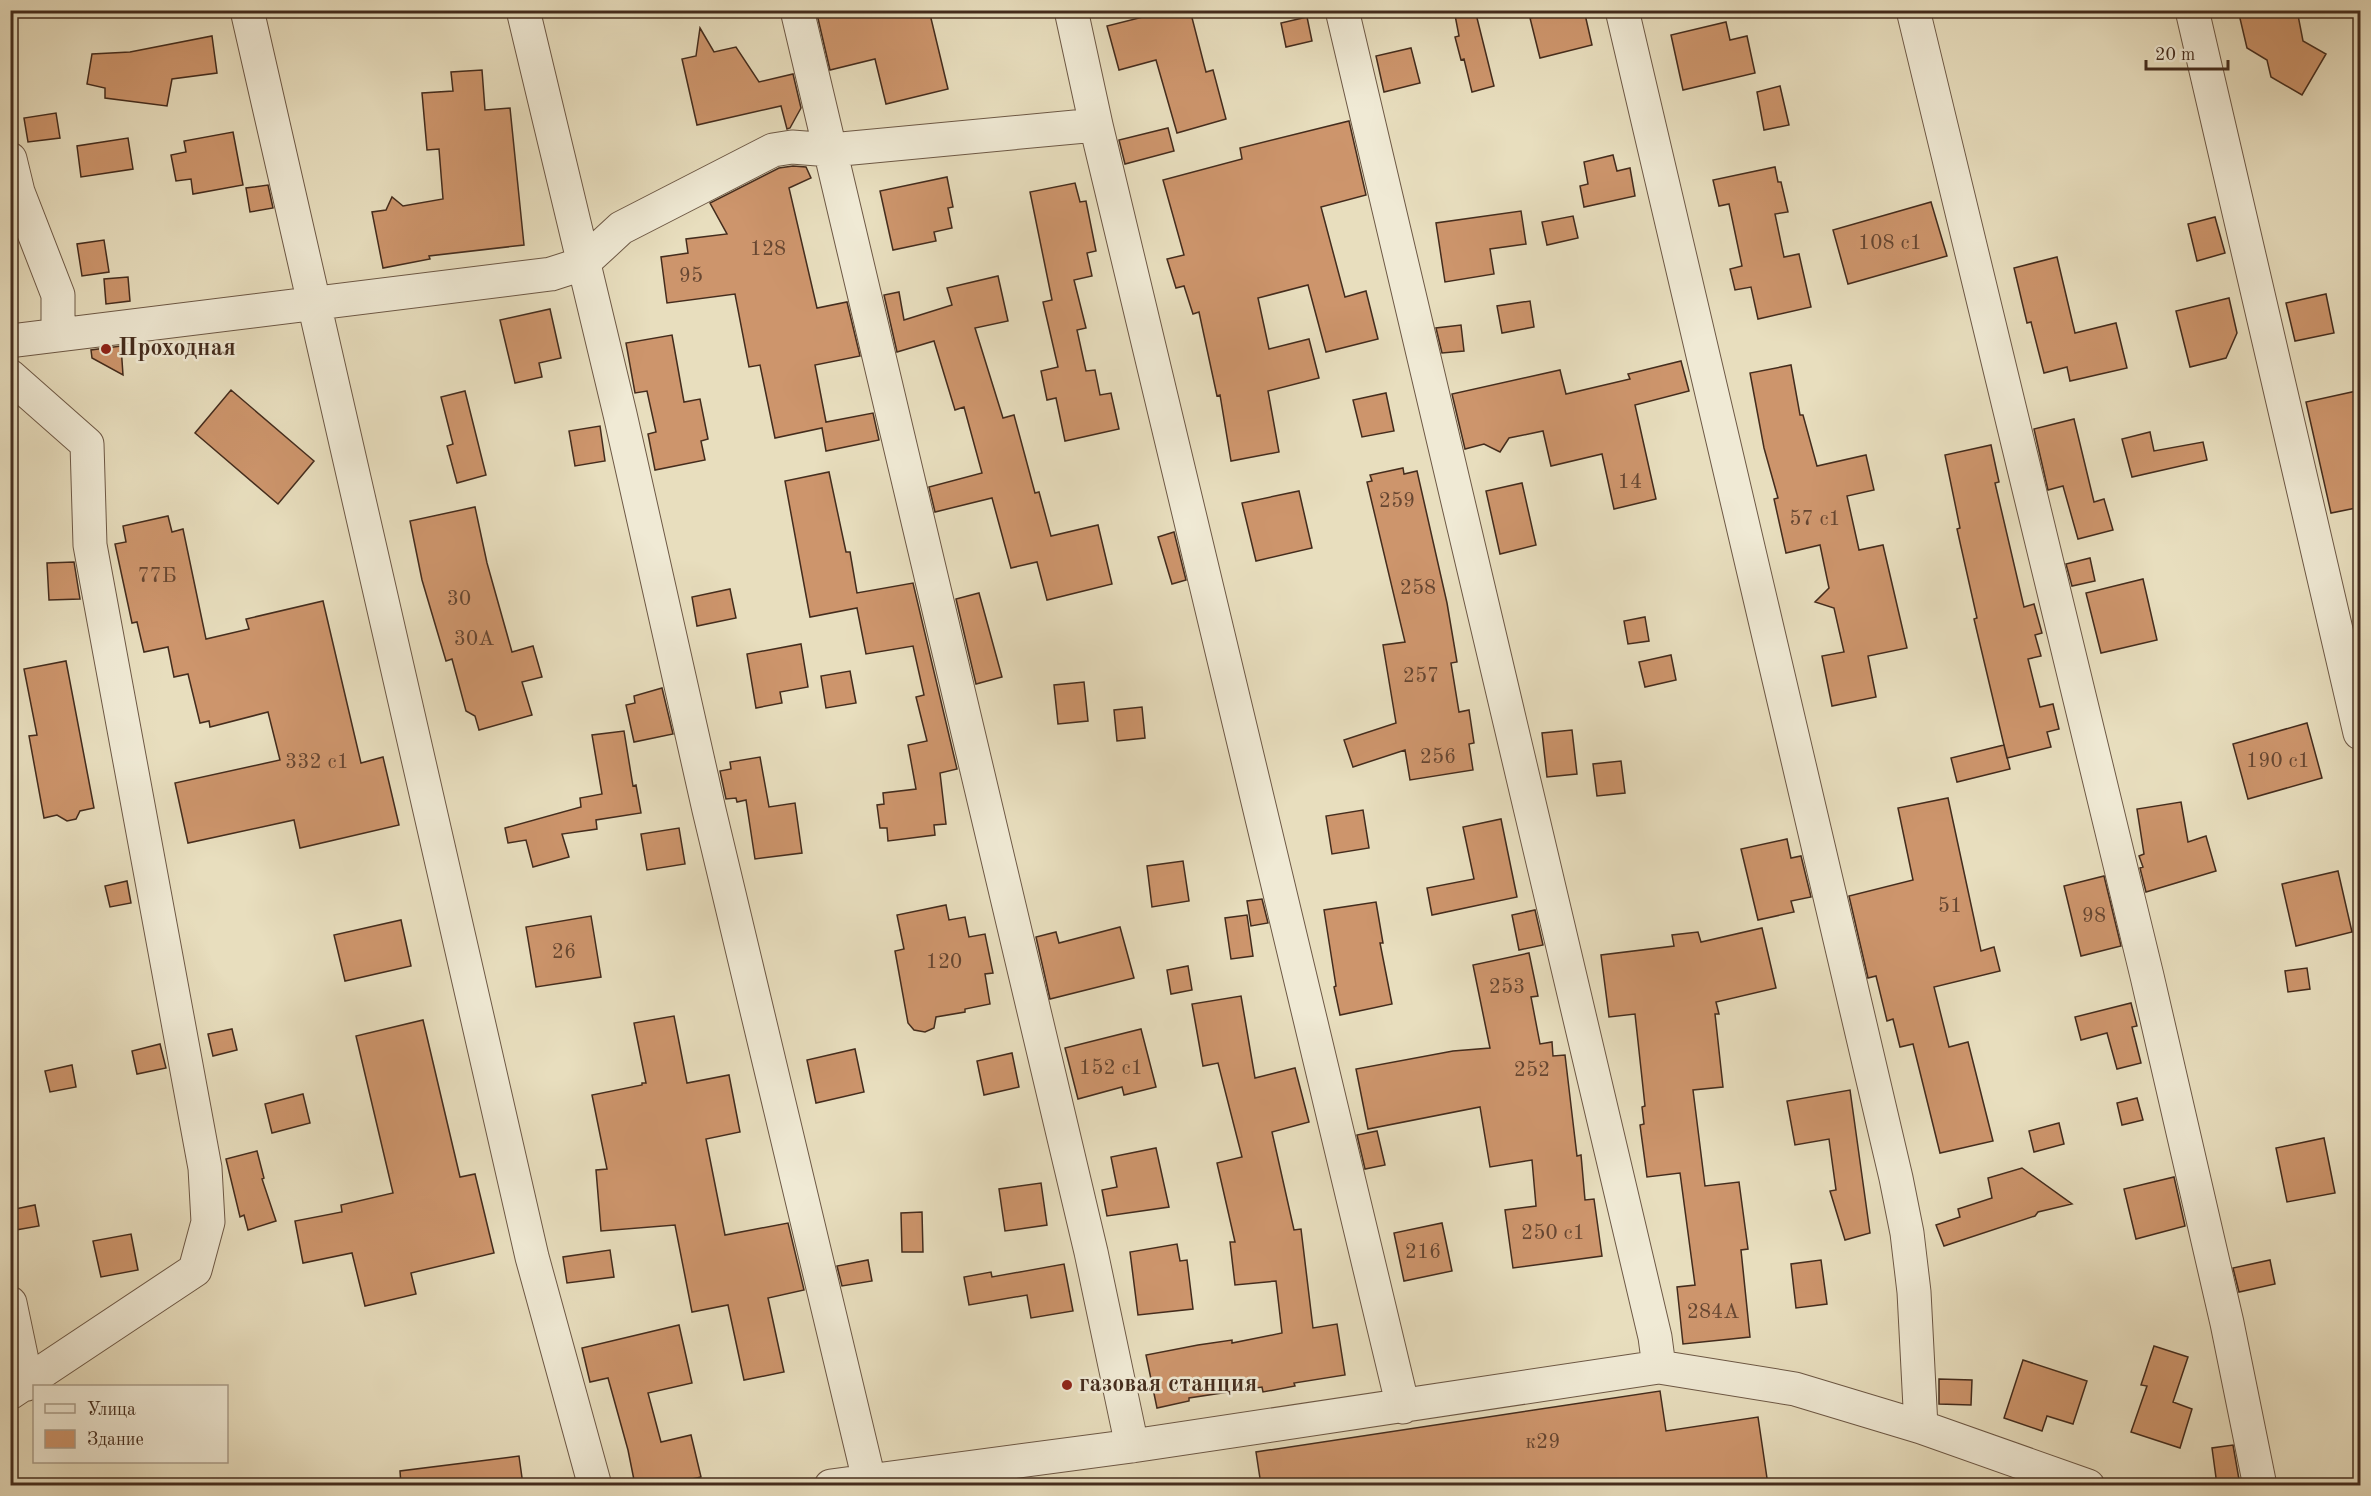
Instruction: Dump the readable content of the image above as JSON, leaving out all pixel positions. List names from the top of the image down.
{
  "places": ["Проходная", "газовая станция"],
  "house_numbers": [
    "108 с1",
    "128",
    "95",
    "14",
    "259",
    "57 с1",
    "77Б",
    "258",
    "30",
    "30А",
    "257",
    "256",
    "190 с1",
    "332 с1",
    "51",
    "98",
    "26",
    "120",
    "253",
    "152 с1",
    "252",
    "250 с1",
    "216",
    "284А",
    "к29"
  ],
  "legend": ["Улица", "Здание"],
  "scale_bar": "20 m"
}
